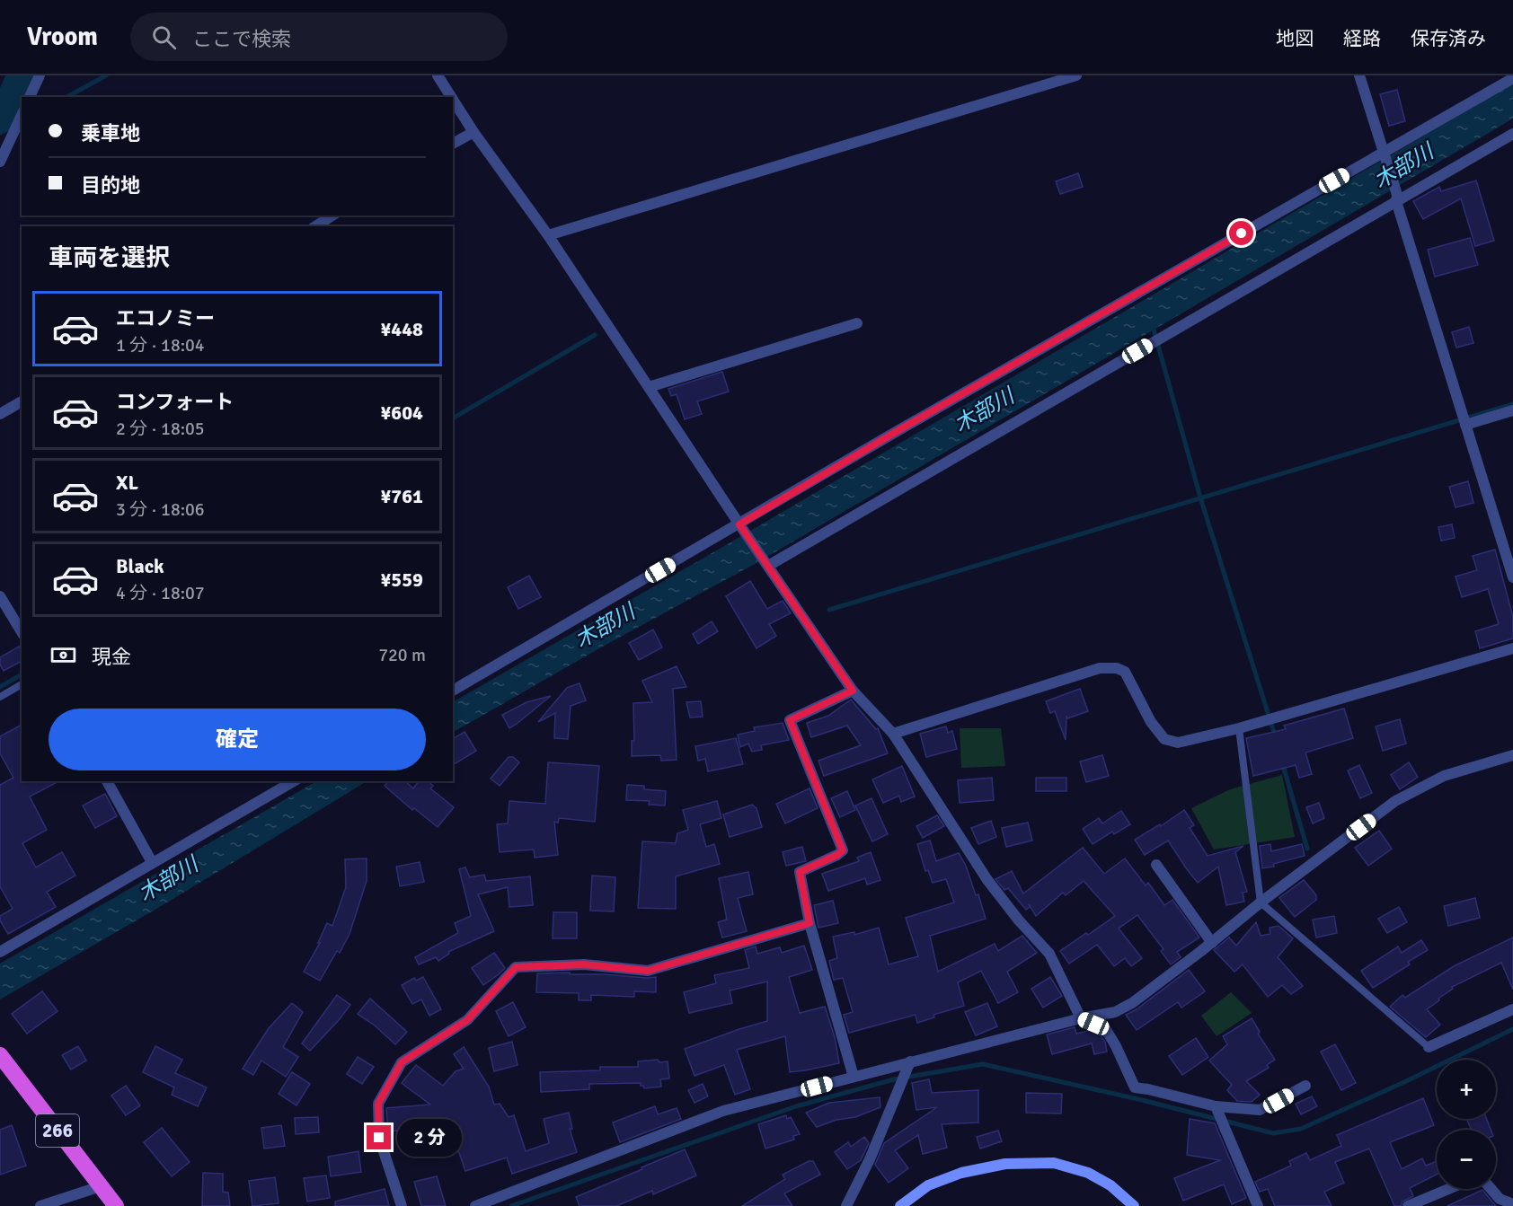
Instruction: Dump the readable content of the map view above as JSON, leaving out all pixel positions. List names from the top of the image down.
{
  "streets": {
    "highway": ["266"]
  },
  "water": ["木部川"],
  "page": {
    "header": "Vroom",
    "search": "ここで検索",
    "nav": ["地図", "経路", "保存済み"],
    "banner": ["乗車地", "目的地"],
    "heading": "車両を選択",
    "list": [
      {
        "name": "エコノミー",
        "note": "1 分 · 18:04",
        "value": "¥448"
      },
      {
        "name": "コンフォート",
        "note": "2 分 · 18:05",
        "value": "¥604"
      },
      {
        "name": "XL",
        "note": "3 分 · 18:06",
        "value": "¥761"
      },
      {
        "name": "Black",
        "note": "4 分 · 18:07",
        "value": "¥559"
      }
    ],
    "pay": ["現金", "720 m"],
    "buttons": "確定",
    "map_buttons": ["+", "−"],
    "bubble": "2 分"
  }
}
